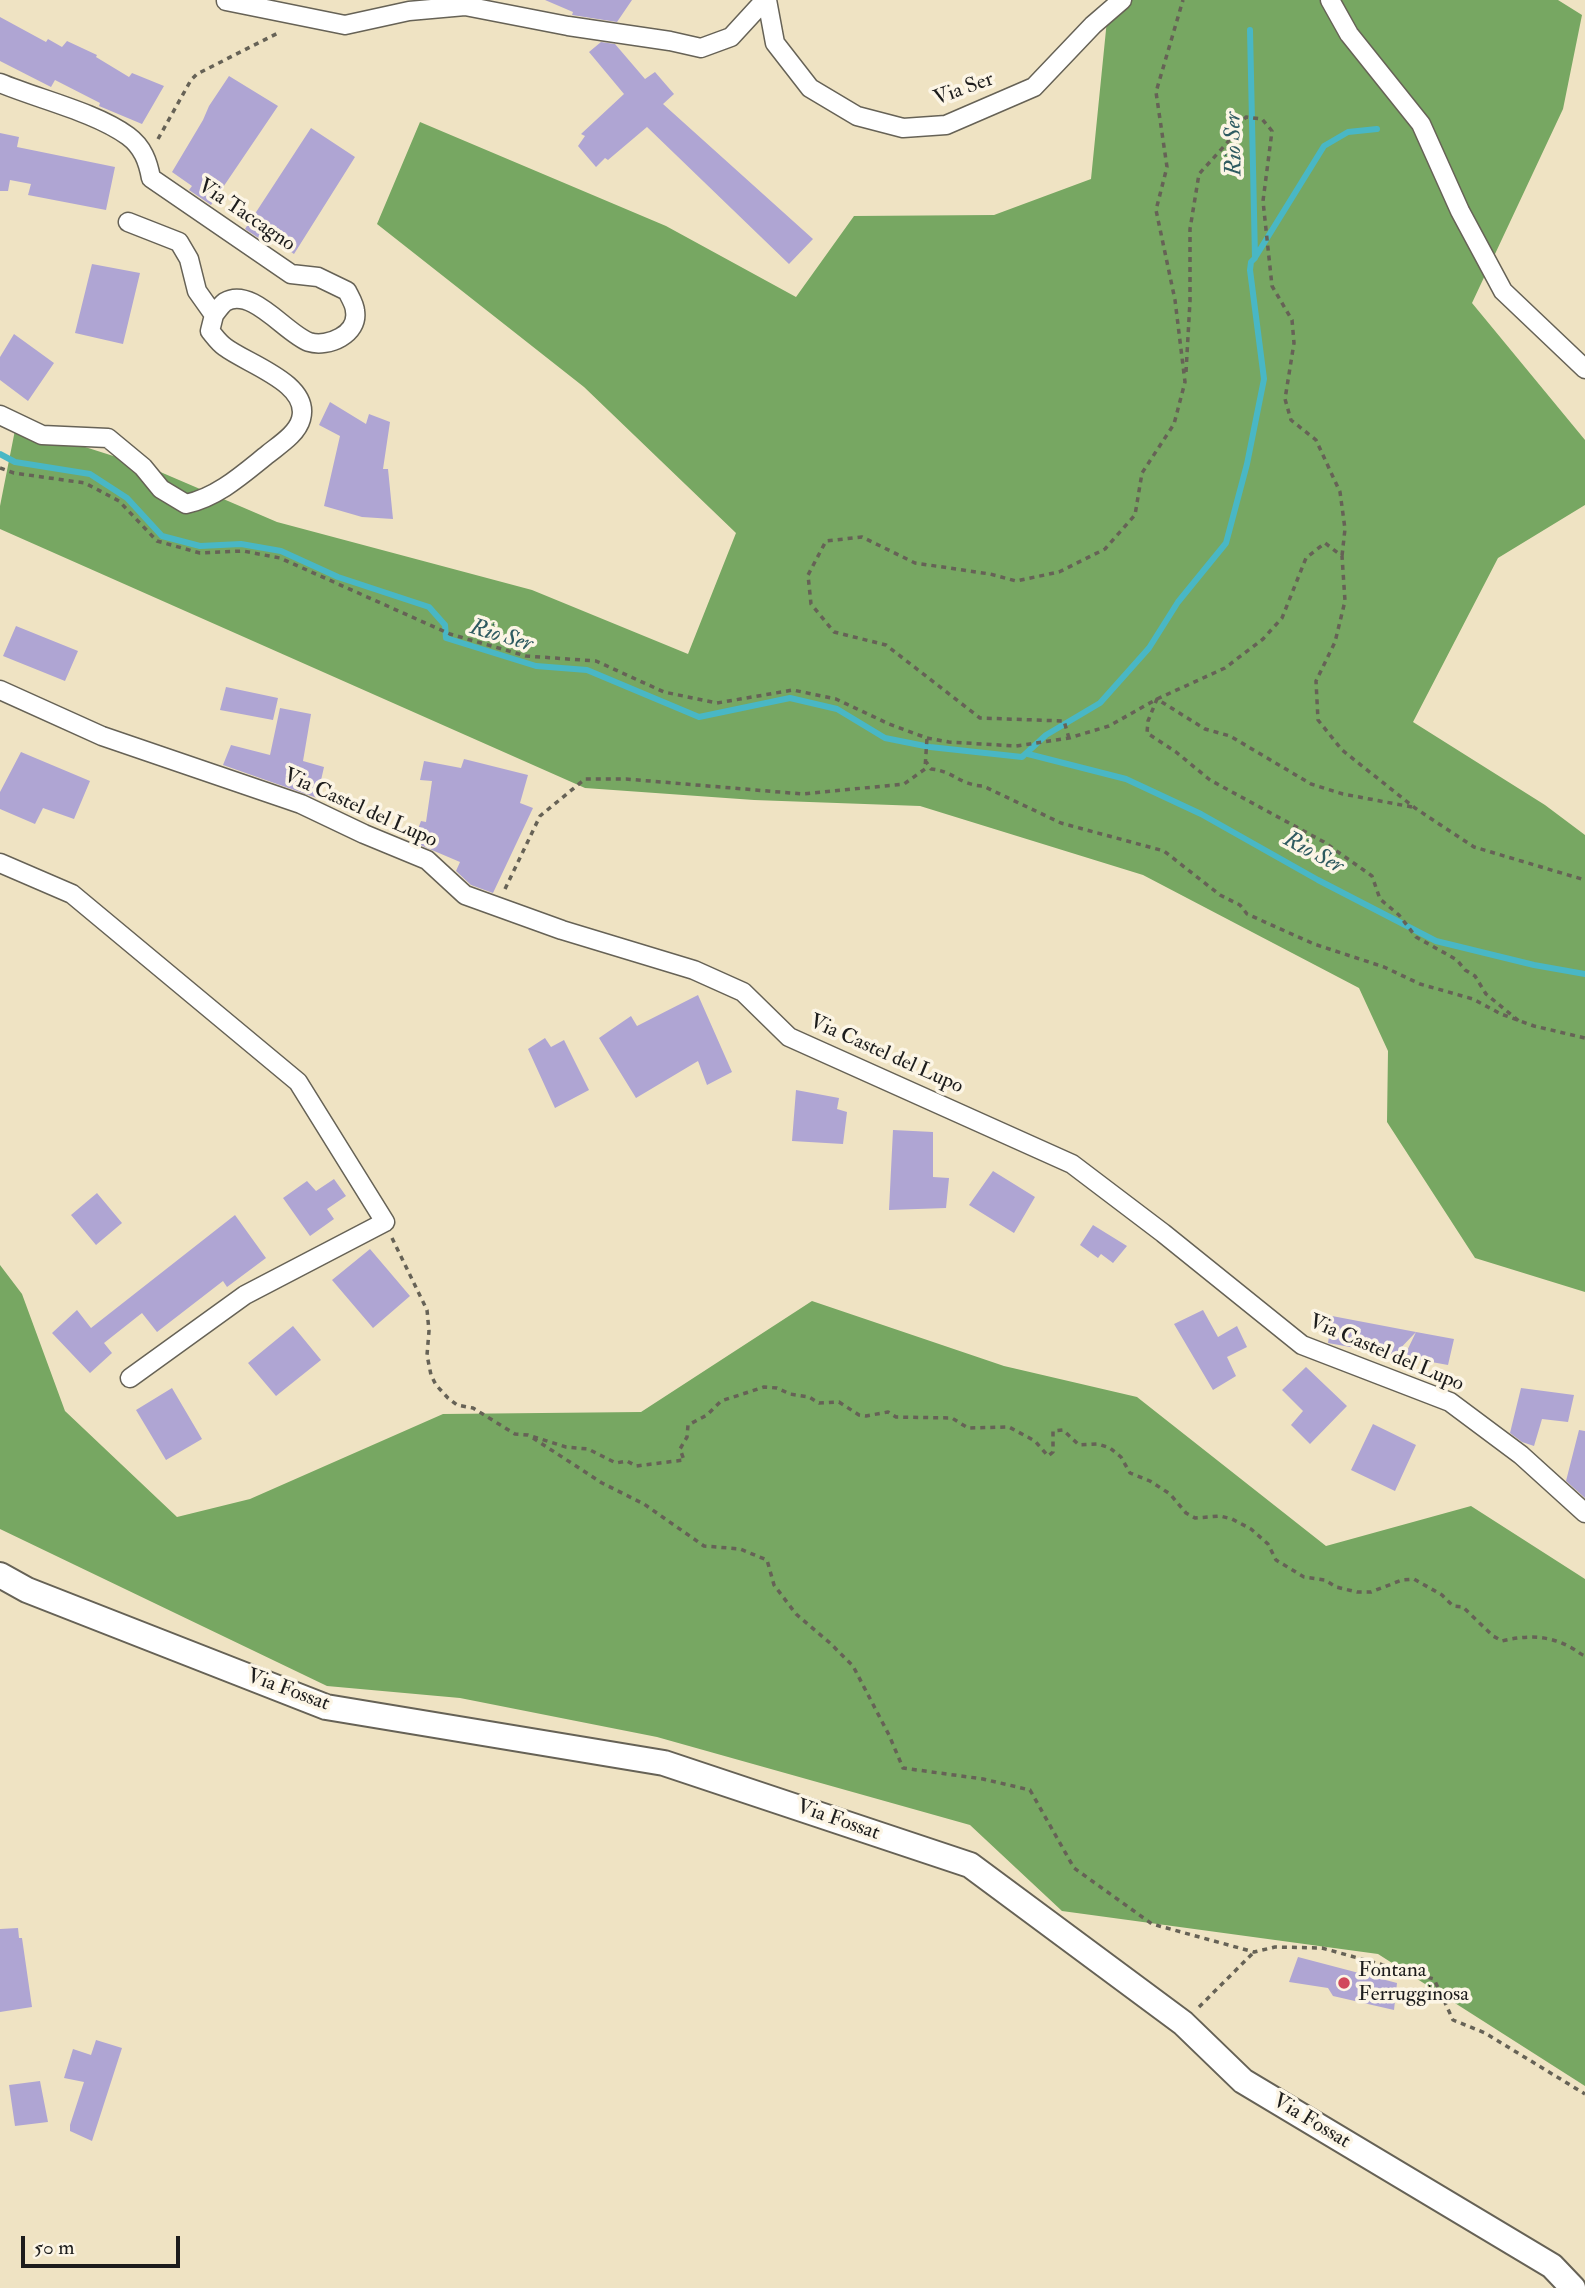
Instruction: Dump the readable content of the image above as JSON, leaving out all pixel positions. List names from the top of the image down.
{
  "streets": {
    "street": [
      "Via Ser",
      "Via Taccagno",
      "Via Castel del Lupo",
      "Via Fossat"
    ]
  },
  "water": ["Rio Ser"],
  "places": ["Fontana Ferrugginosa"],
  "scale_bar": "50 m"
}
